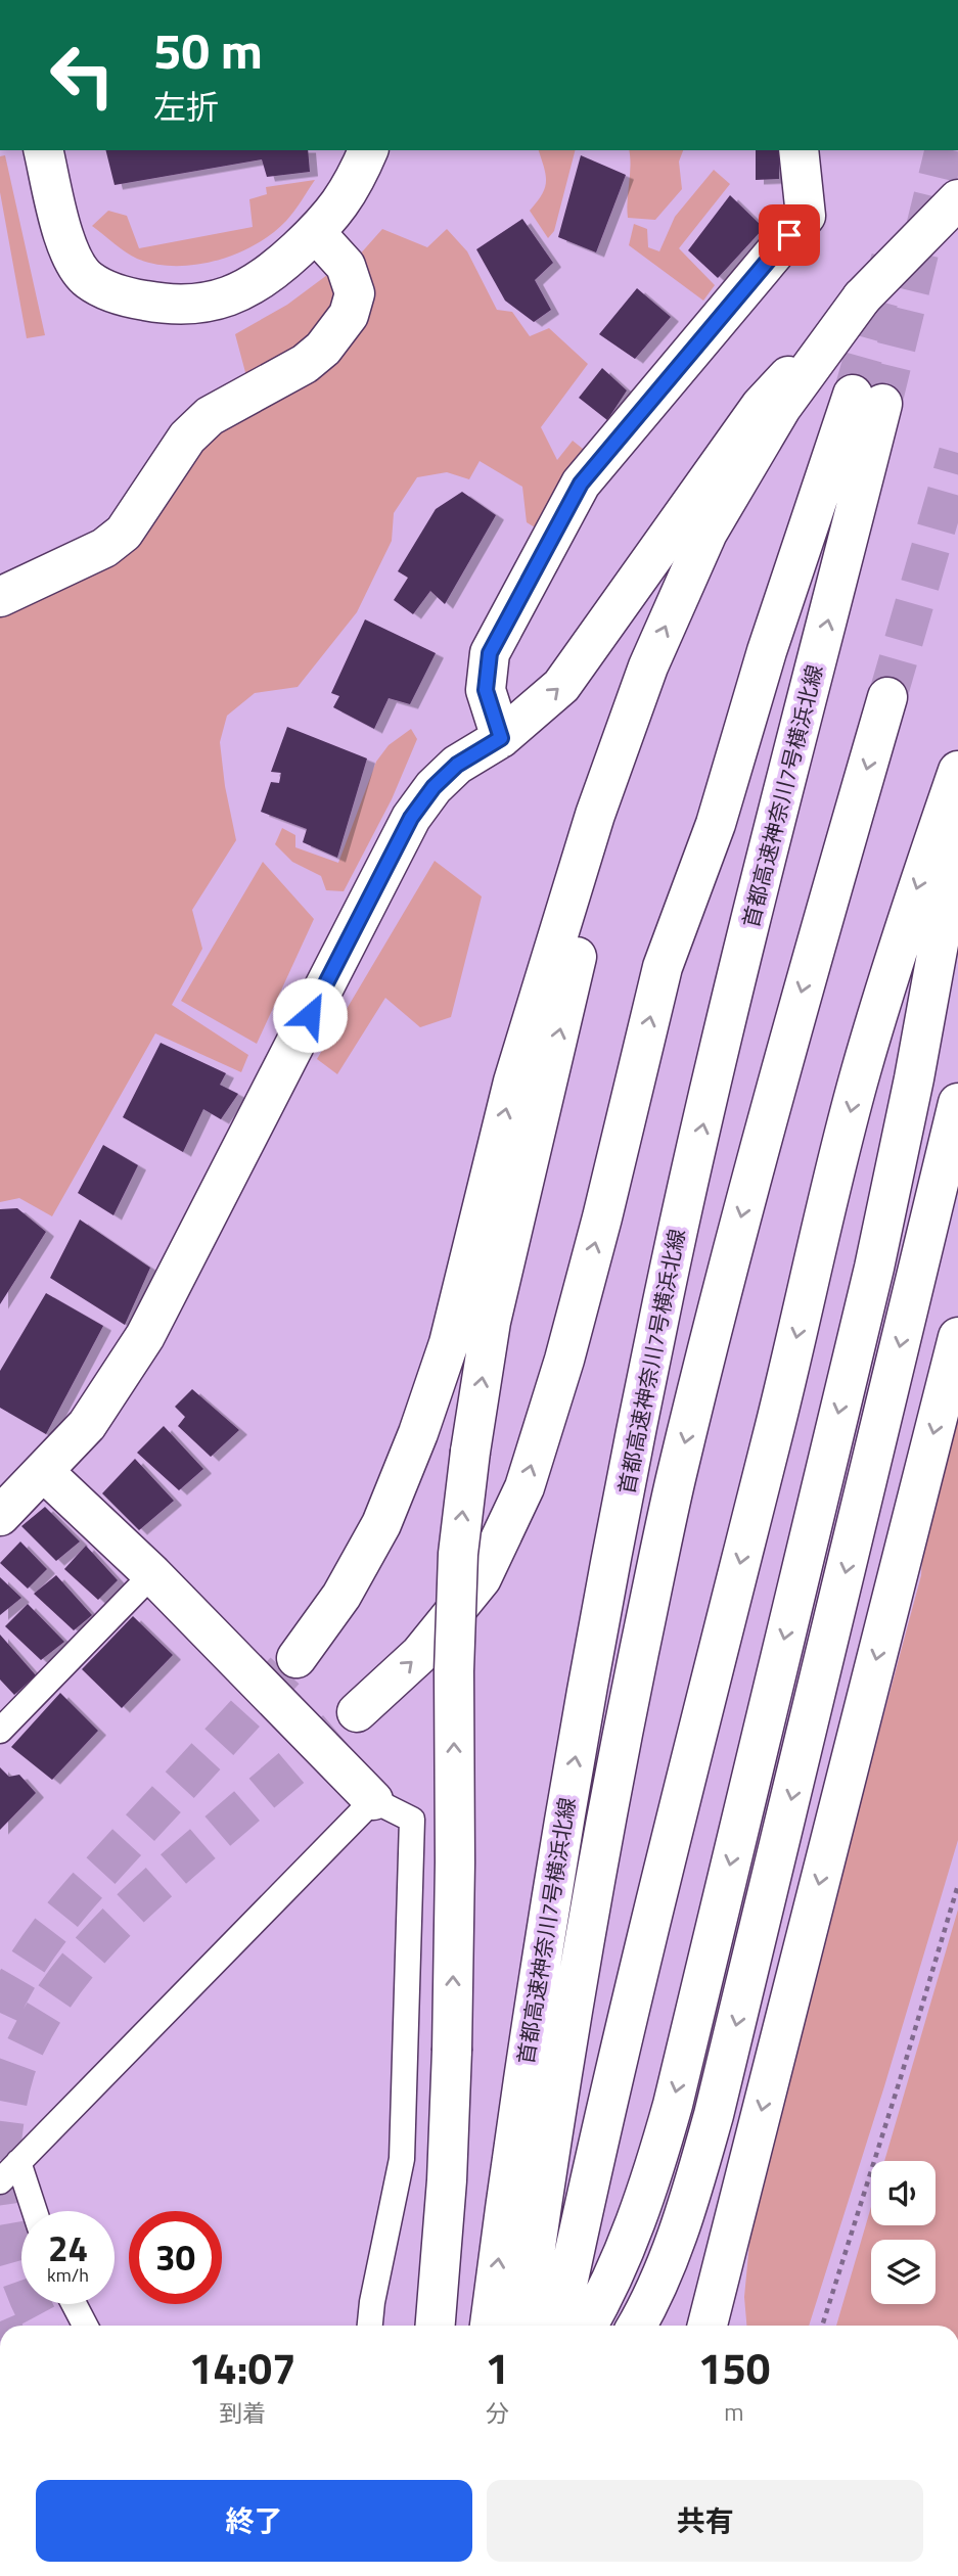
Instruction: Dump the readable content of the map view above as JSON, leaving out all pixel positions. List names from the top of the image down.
{
  "streets": {
    "main road": ["首都高速神奈川7号横浜北線"]
  },
  "page": {
    "turn": ["50 m", "左折"],
    "speed": "24 km/h",
    "limit": "30",
    "eta": [
      "14:07",
      "到着",
      "1",
      "分",
      "150",
      "m"
    ],
    "buttons": ["終了", "共有"]
  }
}
